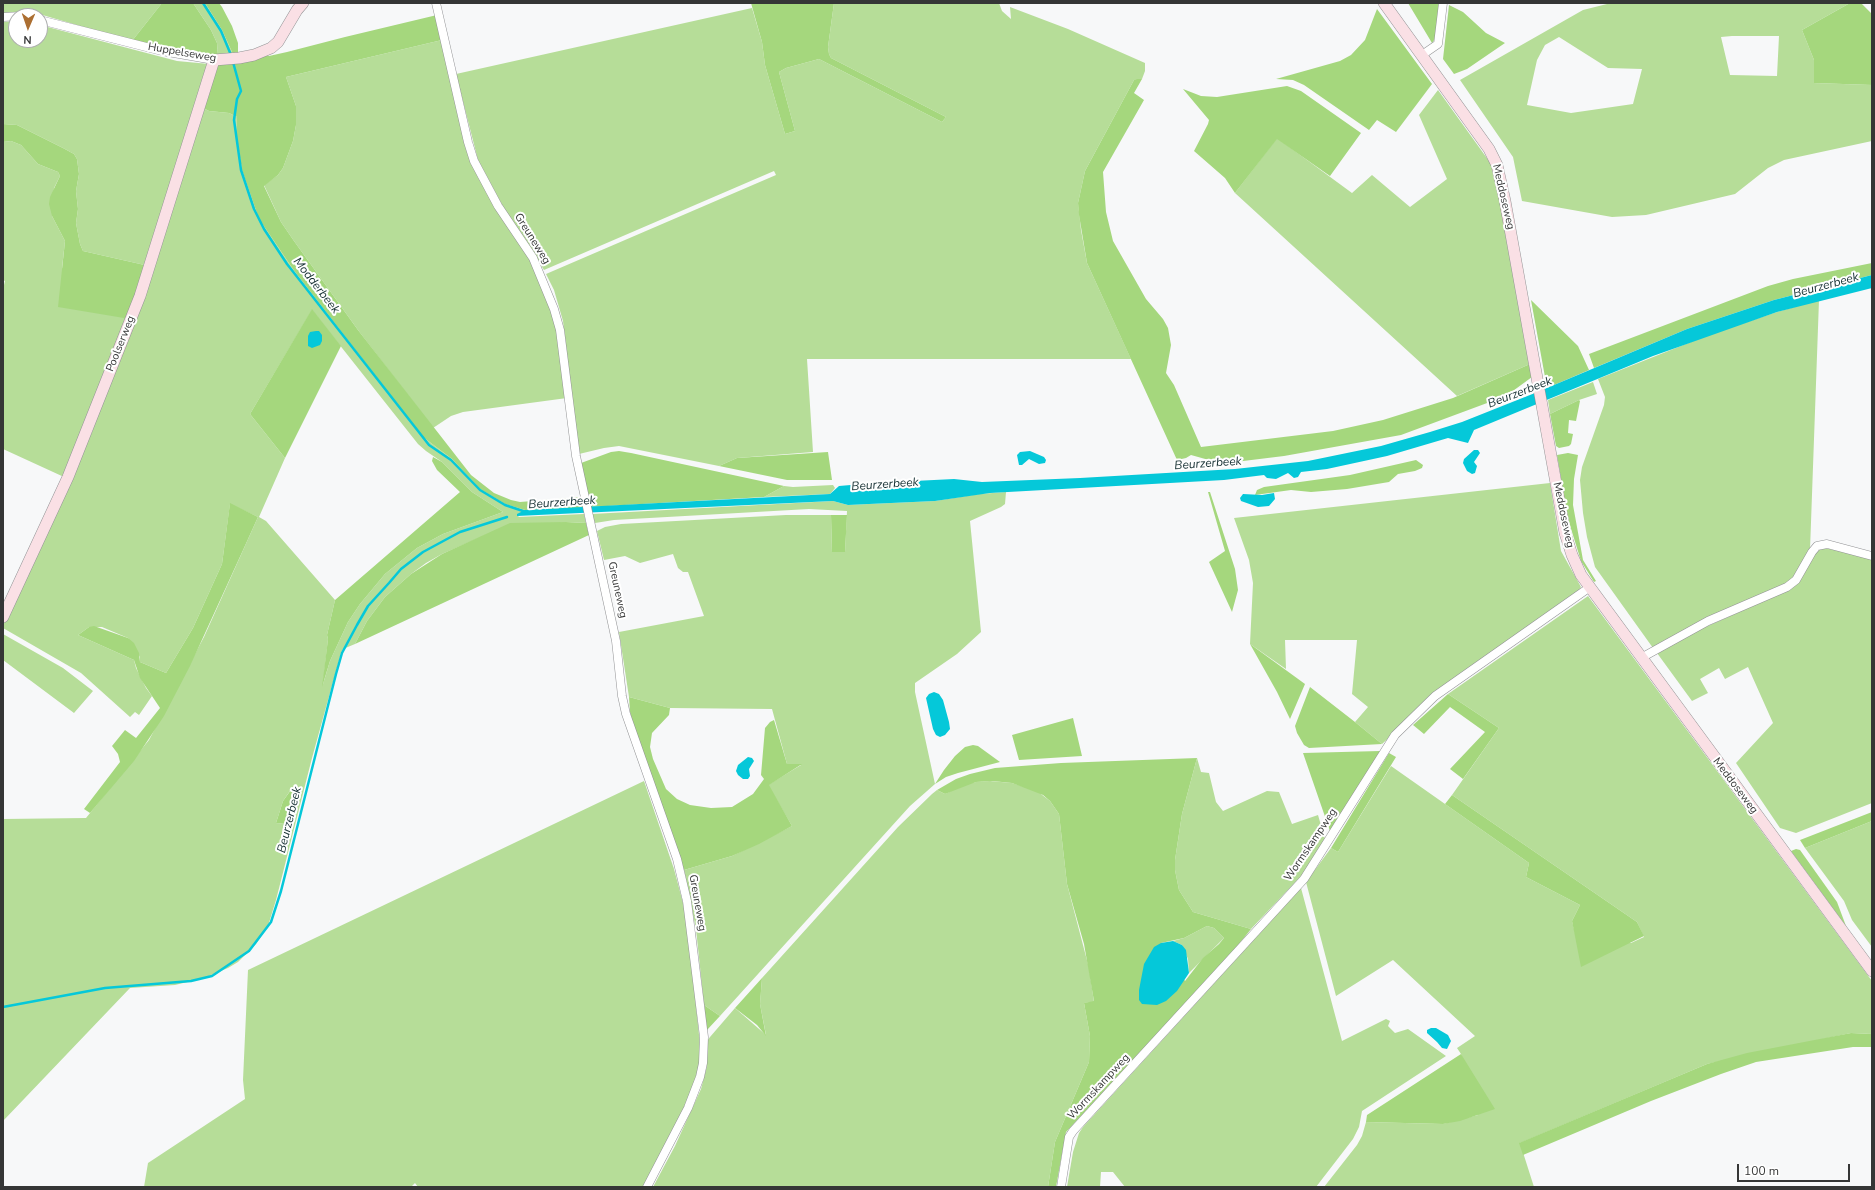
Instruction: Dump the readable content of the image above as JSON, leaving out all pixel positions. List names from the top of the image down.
{
  "streets": {
    "street": [
      "Huppelseweg",
      "Meddoseweg",
      "Greuneweg",
      "Poolserweg",
      "Wormskampweg"
    ]
  },
  "crossings": [
    ["Huppelseweg", "Poolserweg"],
    ["Meddoseweg", "Wormskampweg"]
  ],
  "water": ["Modderbeek", "Beurzerbeek"],
  "scale_bar": "100 m",
  "north": "bottom"
}
